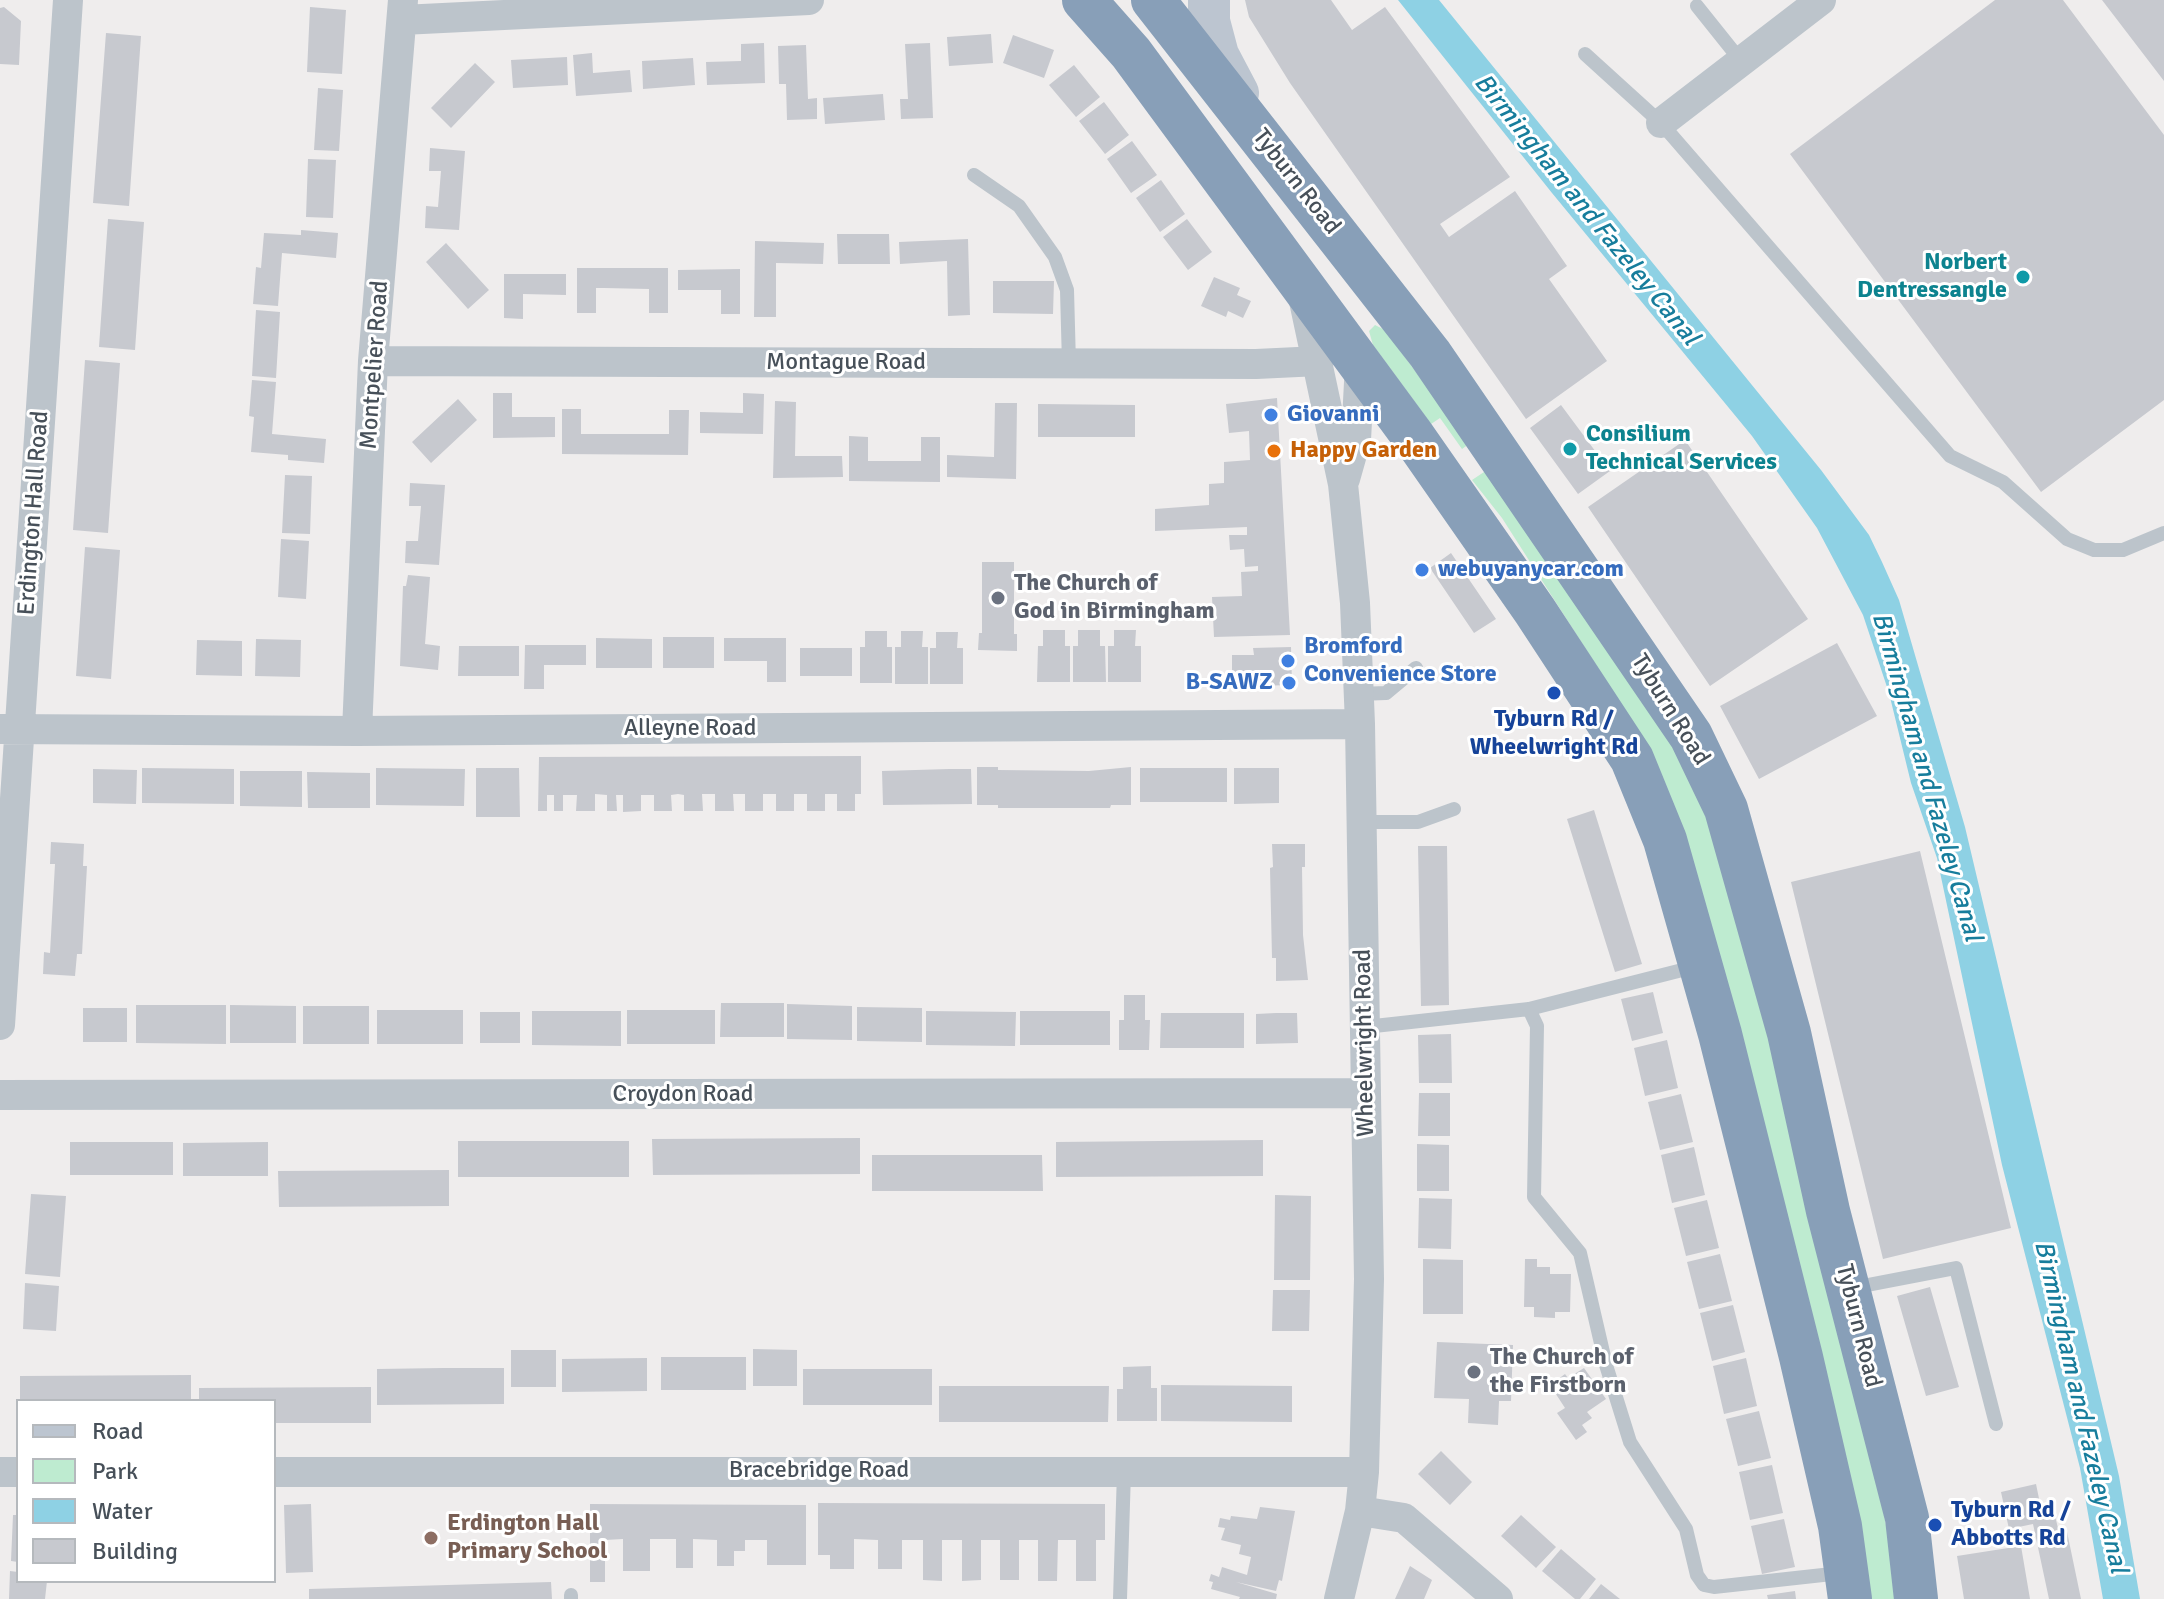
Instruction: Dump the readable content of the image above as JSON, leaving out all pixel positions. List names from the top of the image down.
{
  "streets": {
    "highway": ["Tyburn Road"],
    "street": [
      "Montague Road",
      "Montpelier Road",
      "Erdington Hall Road",
      "Alleyne Road",
      "Wheelwright Road",
      "Croydon Road",
      "Bracebridge Road"
    ]
  },
  "crossings": [
    ["Montague Road", "Montpelier Road"],
    ["Montague Road", "Wheelwright Road"],
    ["Montpelier Road", "Alleyne Road"],
    ["Erdington Hall Road", "Alleyne Road"],
    ["Alleyne Road", "Wheelwright Road"],
    ["Wheelwright Road", "Croydon Road"],
    ["Wheelwright Road", "Bracebridge Road"]
  ],
  "water": ["Birmingham and Fazeley Canal"],
  "places": [
    "Norbert Dentressangle",
    "Giovanni",
    "Consilium Technical Services",
    "Happy Garden",
    "webuyanycar.com",
    "The Church of God in Birmingham",
    "Bromford Convenience Store",
    "B-SAWZ",
    "Tyburn Rd / Wheelwright Rd",
    "The Church of the Firstborn",
    "Tyburn Rd / Abbotts Rd",
    "Erdington Hall Primary School"
  ],
  "legend": [
    "Road",
    "Park",
    "Water",
    "Building"
  ]
}
